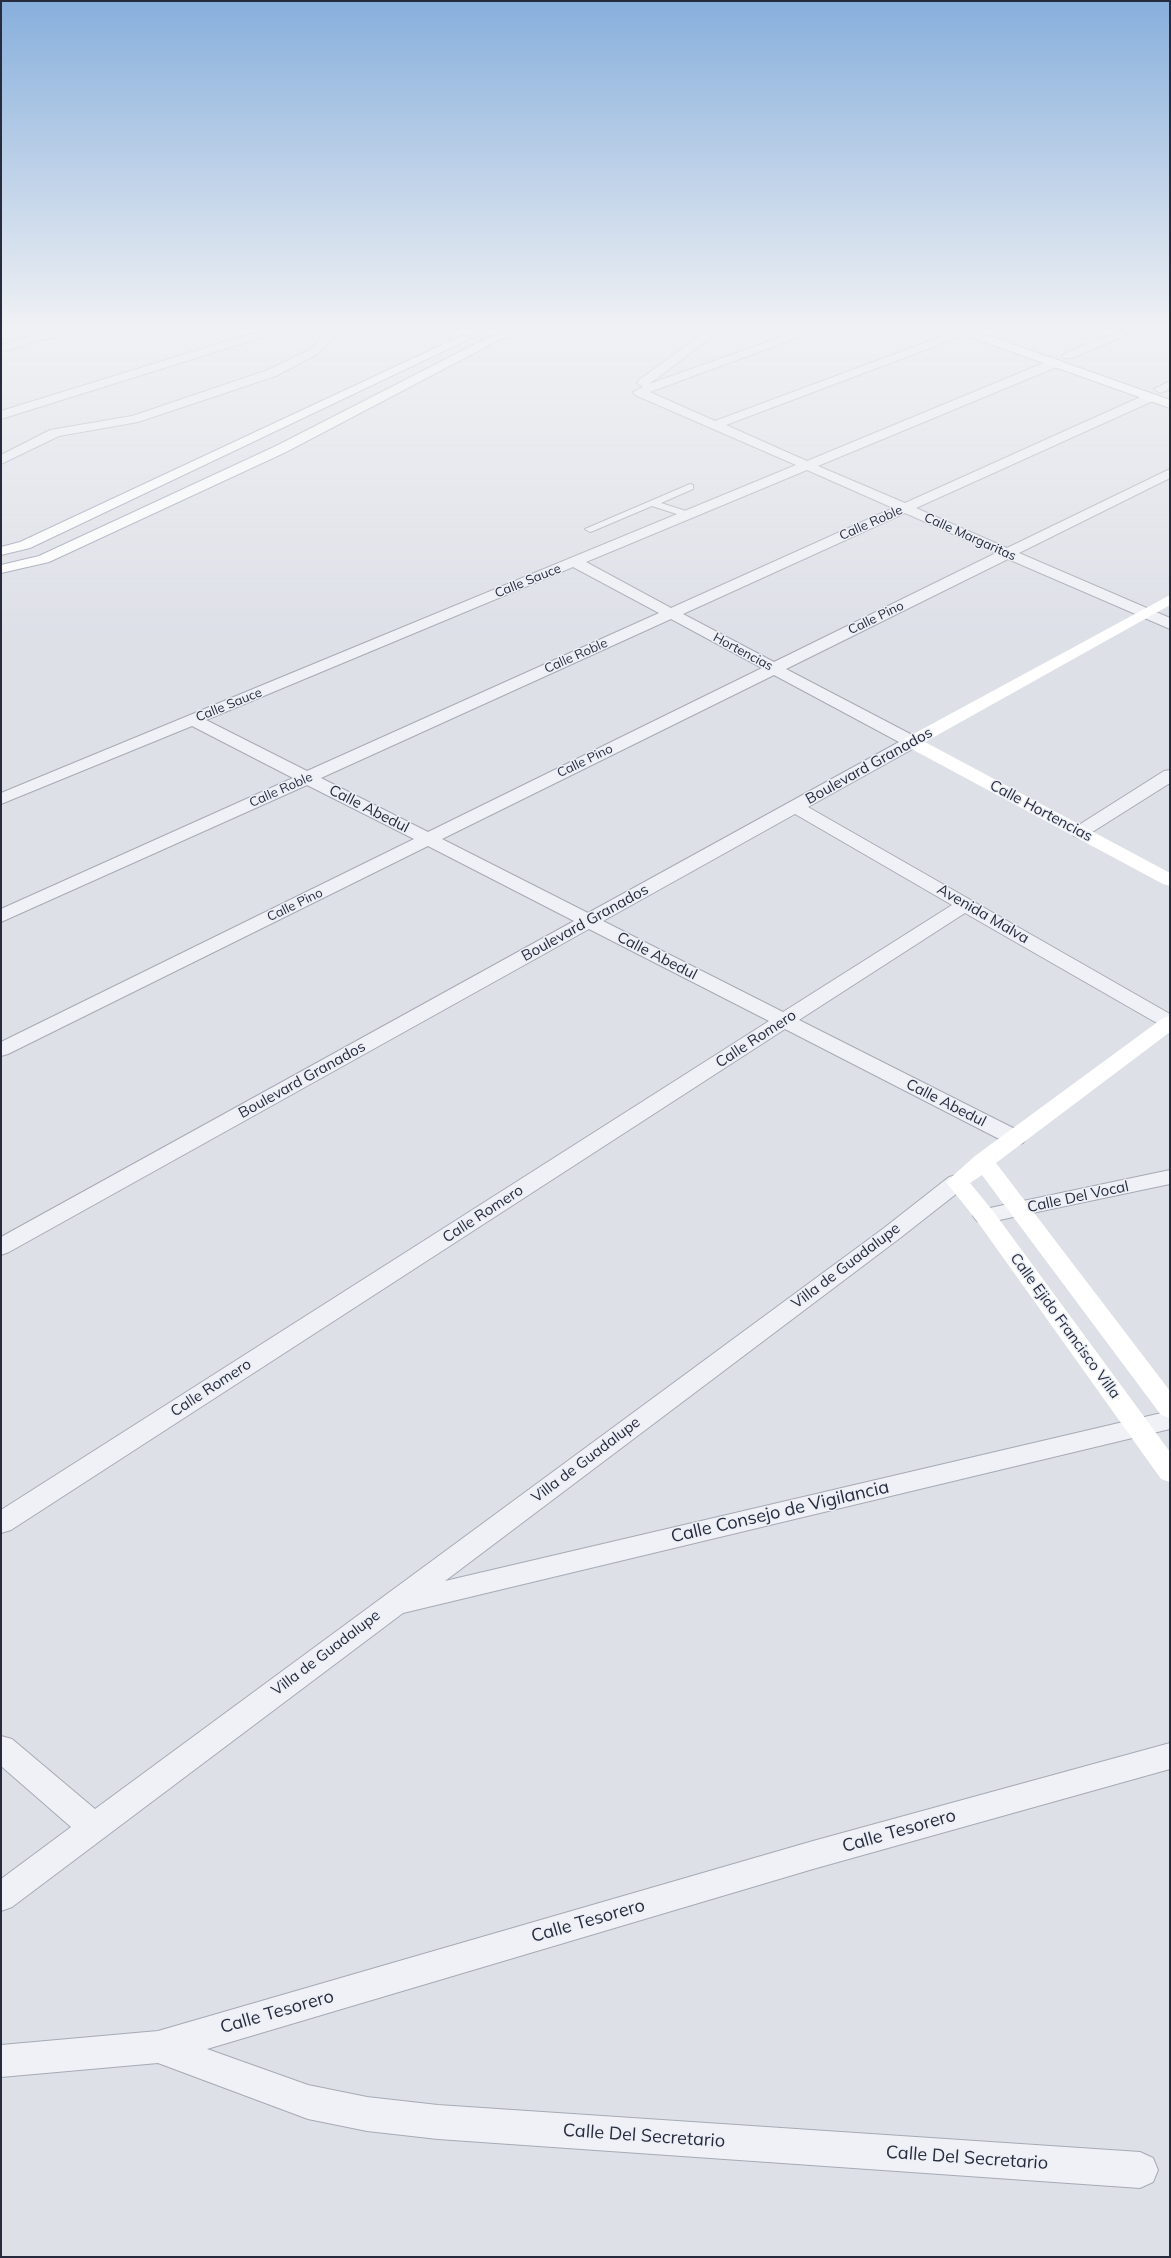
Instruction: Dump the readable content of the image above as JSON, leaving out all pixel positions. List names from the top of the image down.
{
  "streets": {
    "main road": [
      "Boulevard Granados",
      "Calle Hortencias",
      "Villa de Guadalupe",
      "Calle Ejido Francisco Villa"
    ],
    "street": [
      "Calle Roble",
      "Calle Margaritas",
      "Calle Sauce",
      "Calle Pino",
      "Hortencias",
      "Calle Abedul",
      "Avenida Malva",
      "Calle Romero",
      "Calle Del Vocal",
      "Calle Consejo de Vigilancia",
      "Calle Tesorero",
      "Calle Del Secretario"
    ]
  },
  "crossings": [
    ["Calle Roble", "Calle Margaritas"],
    ["Calle Roble", "Hortencias"],
    ["Calle Roble", "Calle Abedul"],
    ["Calle Margaritas", "Calle Sauce"],
    ["Calle Margaritas", "Calle Pino"],
    ["Calle Margaritas", "Boulevard Granados"],
    ["Calle Sauce", "Hortencias"],
    ["Calle Sauce", "Calle Abedul"],
    ["Calle Pino", "Hortencias"],
    ["Calle Pino", "Calle Abedul"],
    ["Hortencias", "Boulevard Granados"],
    ["Hortencias", "Calle Hortencias"],
    ["Boulevard Granados", "Calle Abedul"],
    ["Boulevard Granados", "Calle Hortencias"],
    ["Boulevard Granados", "Avenida Malva"],
    ["Calle Abedul", "Calle Romero"],
    ["Calle Abedul", "Villa de Guadalupe"],
    ["Avenida Malva", "Calle Romero"],
    ["Avenida Malva", "Villa de Guadalupe"],
    ["Calle Del Vocal", "Calle Ejido Francisco Villa"],
    ["Villa de Guadalupe", "Calle Ejido Francisco Villa"],
    ["Villa de Guadalupe", "Calle Consejo de Vigilancia"],
    ["Calle Ejido Francisco Villa", "Calle Consejo de Vigilancia"],
    ["Calle Tesorero", "Calle Del Secretario"]
  ]
}
